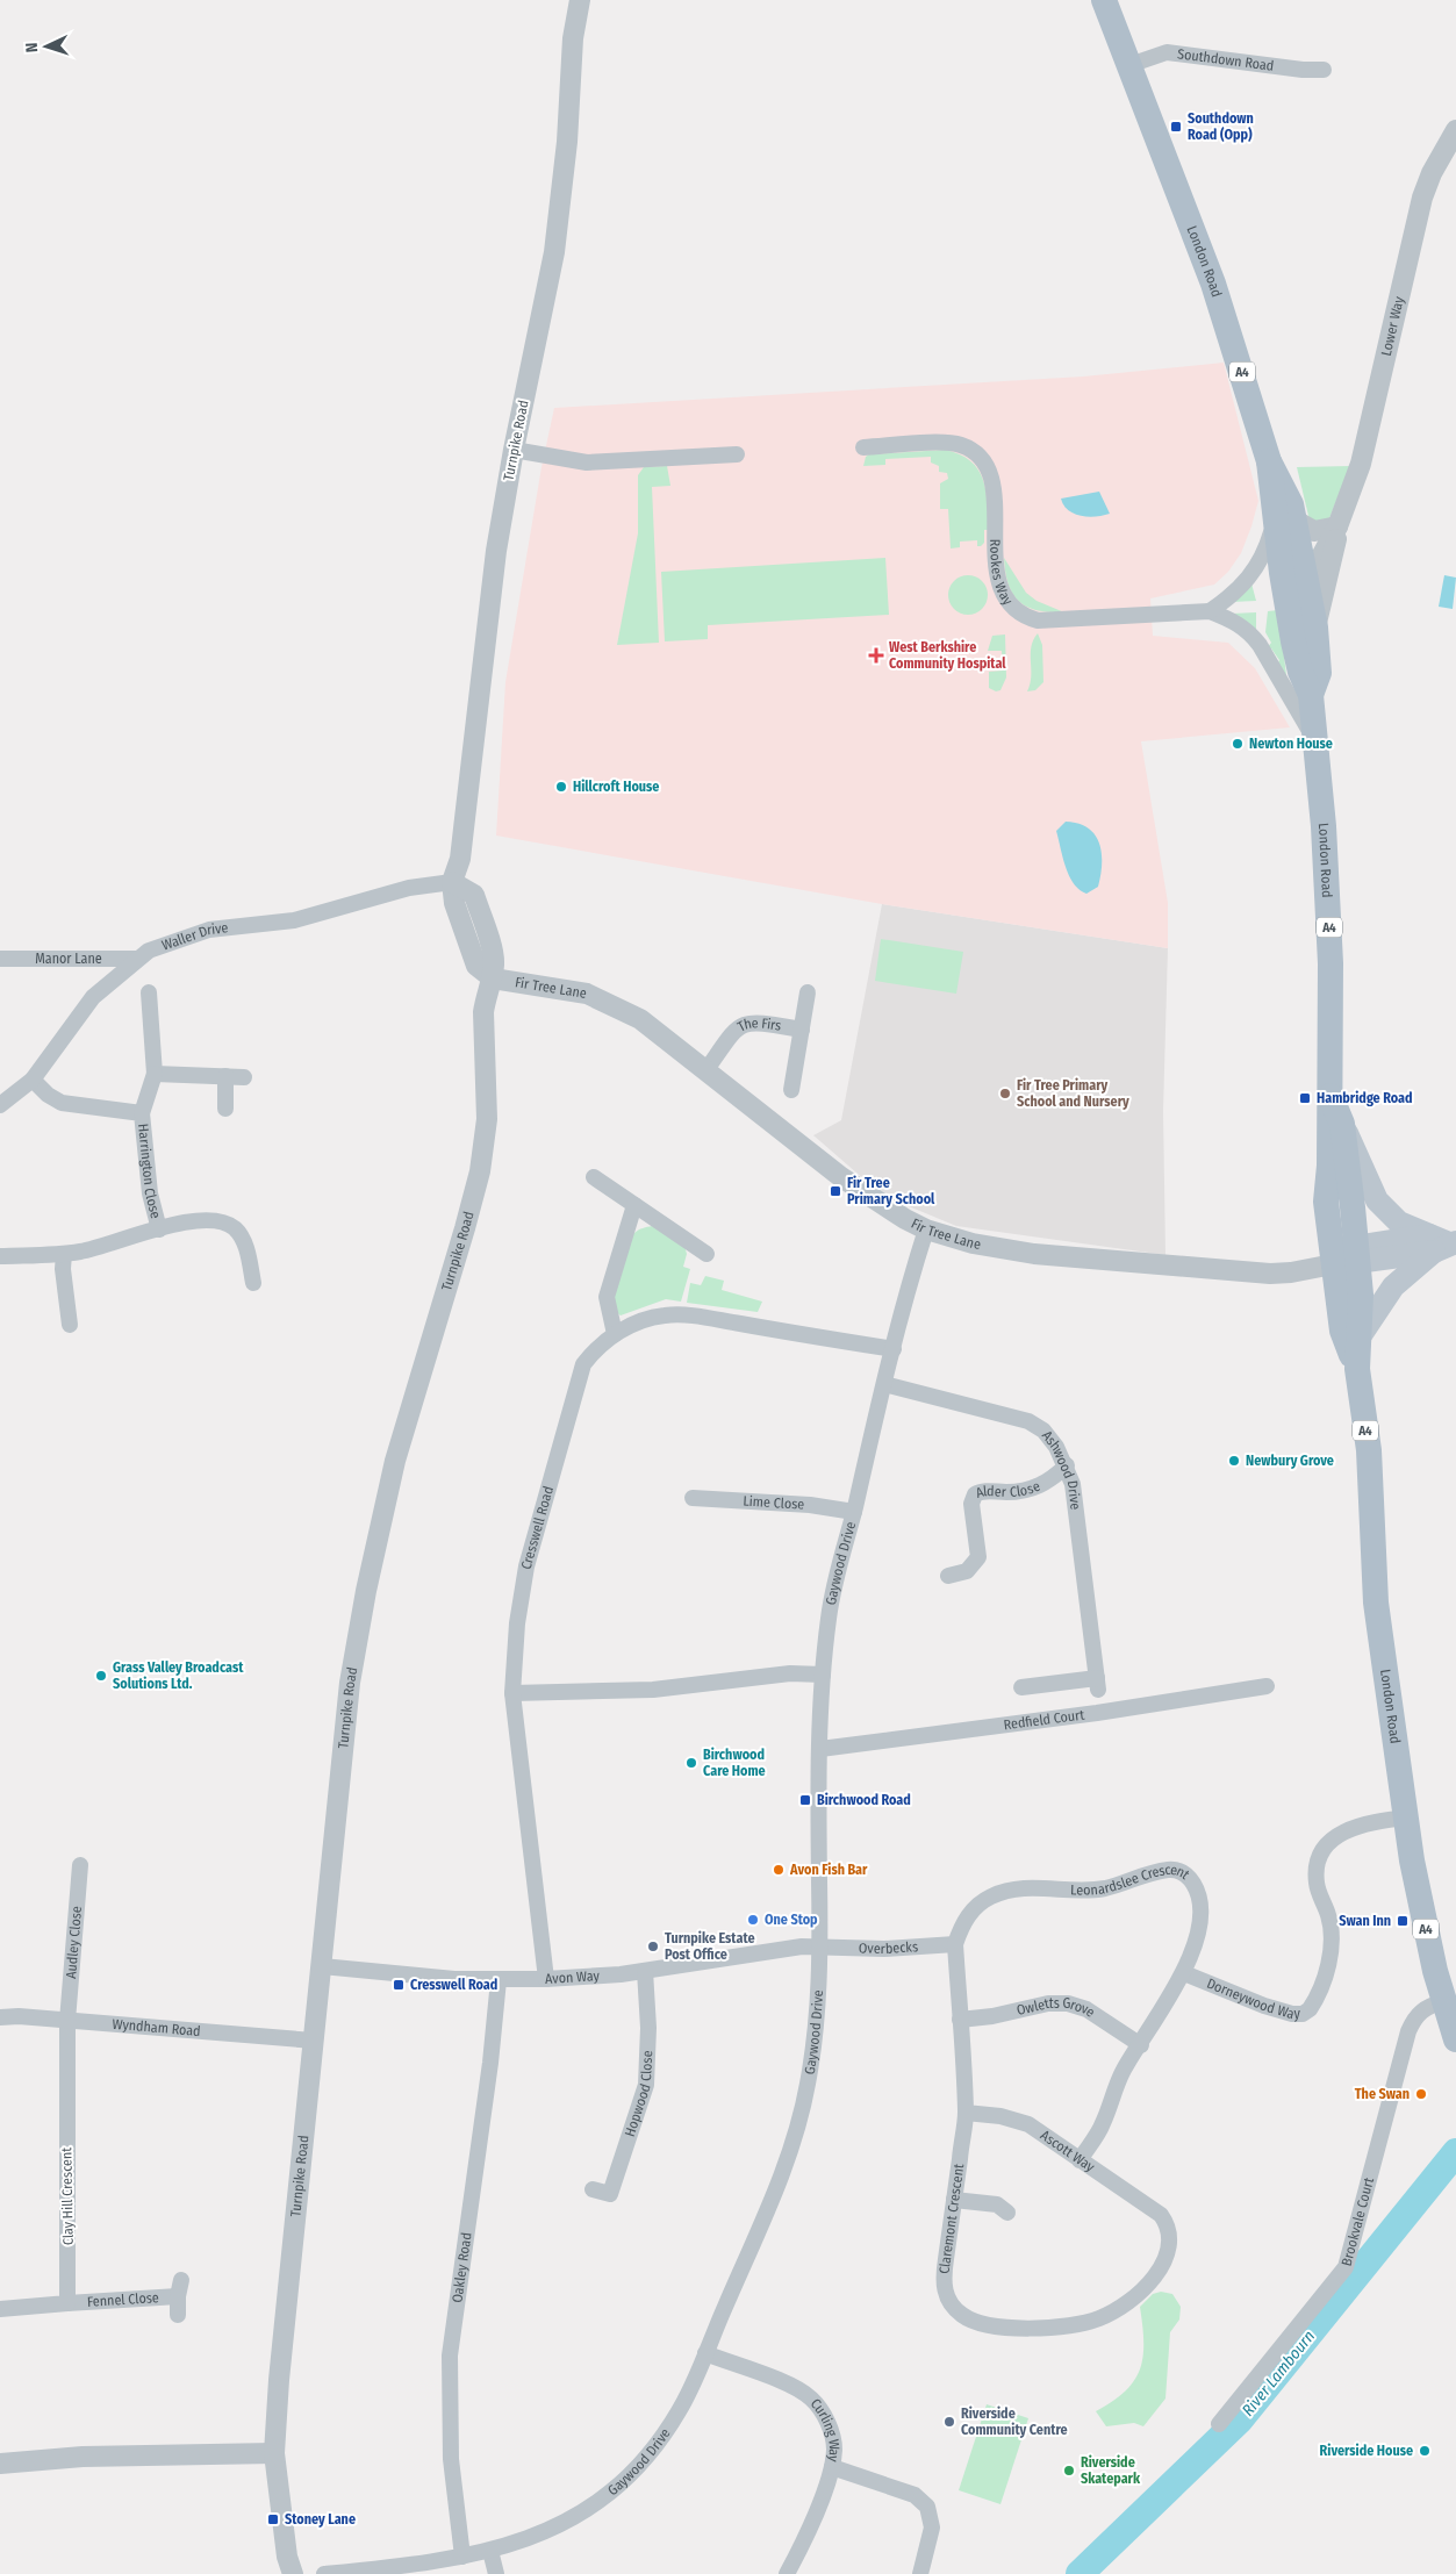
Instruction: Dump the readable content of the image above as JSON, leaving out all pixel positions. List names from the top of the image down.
{
  "streets": {
    "main road": ["London Road", "A4"],
    "street": [
      "Southdown Road",
      "Lower Way",
      "Turnpike Road",
      "Rookes Way",
      "Waller Drive",
      "Manor Lane",
      "Fir Tree Lane",
      "The Firs",
      "Harrington Close",
      "Ashwood Drive",
      "Alder Close",
      "Lime Close",
      "Cresswell Road",
      "Gaywood Drive",
      "Redfield Court",
      "Leonardslee Crescent",
      "Audley Close",
      "Overbecks",
      "Avon Way",
      "Dorneywood Way",
      "Owletts Grove",
      "Wyndham Road",
      "Hopwood Close",
      "Ascott Way",
      "Clay Hill Crescent",
      "Claremont Crescent",
      "Brookvale Court",
      "Oakley Road",
      "Fennel Close",
      "Curling Way"
    ]
  },
  "crossings": [
    ["Southdown Road", "London Road"],
    ["Southdown Road", "A4"],
    ["London Road", "Lower Way"],
    ["London Road", "A4"],
    ["London Road", "Rookes Way"],
    ["London Road", "Fir Tree Lane"],
    ["London Road", "Dorneywood Way"],
    ["London Road", "Brookvale Court"],
    ["Turnpike Road", "Waller Drive"],
    ["Turnpike Road", "Fir Tree Lane"],
    ["Turnpike Road", "Avon Way"],
    ["Turnpike Road", "Wyndham Road"],
    ["Waller Drive", "Manor Lane"],
    ["Waller Drive", "Harrington Close"],
    ["Fir Tree Lane", "The Firs"],
    ["Fir Tree Lane", "Gaywood Drive"],
    ["Ashwood Drive", "Alder Close"],
    ["Ashwood Drive", "Gaywood Drive"],
    ["Lime Close", "Gaywood Drive"],
    ["Cresswell Road", "Gaywood Drive"],
    ["Cresswell Road", "Avon Way"],
    ["Gaywood Drive", "Redfield Court"],
    ["Gaywood Drive", "Overbecks"],
    ["Gaywood Drive", "Avon Way"],
    ["Gaywood Drive", "Oakley Road"],
    ["Gaywood Drive", "Curling Way"],
    ["Leonardslee Crescent", "Overbecks"],
    ["Leonardslee Crescent", "Dorneywood Way"],
    ["Leonardslee Crescent", "Owletts Grove"],
    ["Leonardslee Crescent", "Ascott Way"],
    ["Leonardslee Crescent", "Claremont Crescent"],
    ["Audley Close", "Wyndham Road"],
    ["Audley Close", "Clay Hill Crescent"],
    ["Overbecks", "Avon Way"],
    ["Overbecks", "Claremont Crescent"],
    ["Avon Way", "Hopwood Close"],
    ["Avon Way", "Oakley Road"],
    ["Owletts Grove", "Claremont Crescent"],
    ["Wyndham Road", "Clay Hill Crescent"],
    ["Ascott Way", "Claremont Crescent"],
    ["Clay Hill Crescent", "Fennel Close"]
  ],
  "water": ["River Lambourn"],
  "places": {
    "transit": [
      "Southdown Road (Opp)",
      "Hambridge Road",
      "Fir Tree Primary School",
      "Birchwood Road",
      "Swan Inn",
      "Cresswell Road",
      "Stoney Lane"
    ],
    "health": ["West Berkshire Community Hospital"],
    "other": [
      "Newton House",
      "Hillcroft House",
      "Fir Tree Primary School and Nursery",
      "Newbury Grove",
      "Grass Valley Broadcast Solutions Ltd.",
      "Birchwood Care Home",
      "Avon Fish Bar",
      "One Stop",
      "Turnpike Estate Post Office",
      "The Swan",
      "Riverside Community Centre",
      "Riverside House",
      "Riverside Skatepark"
    ]
  },
  "north": "left"
}
